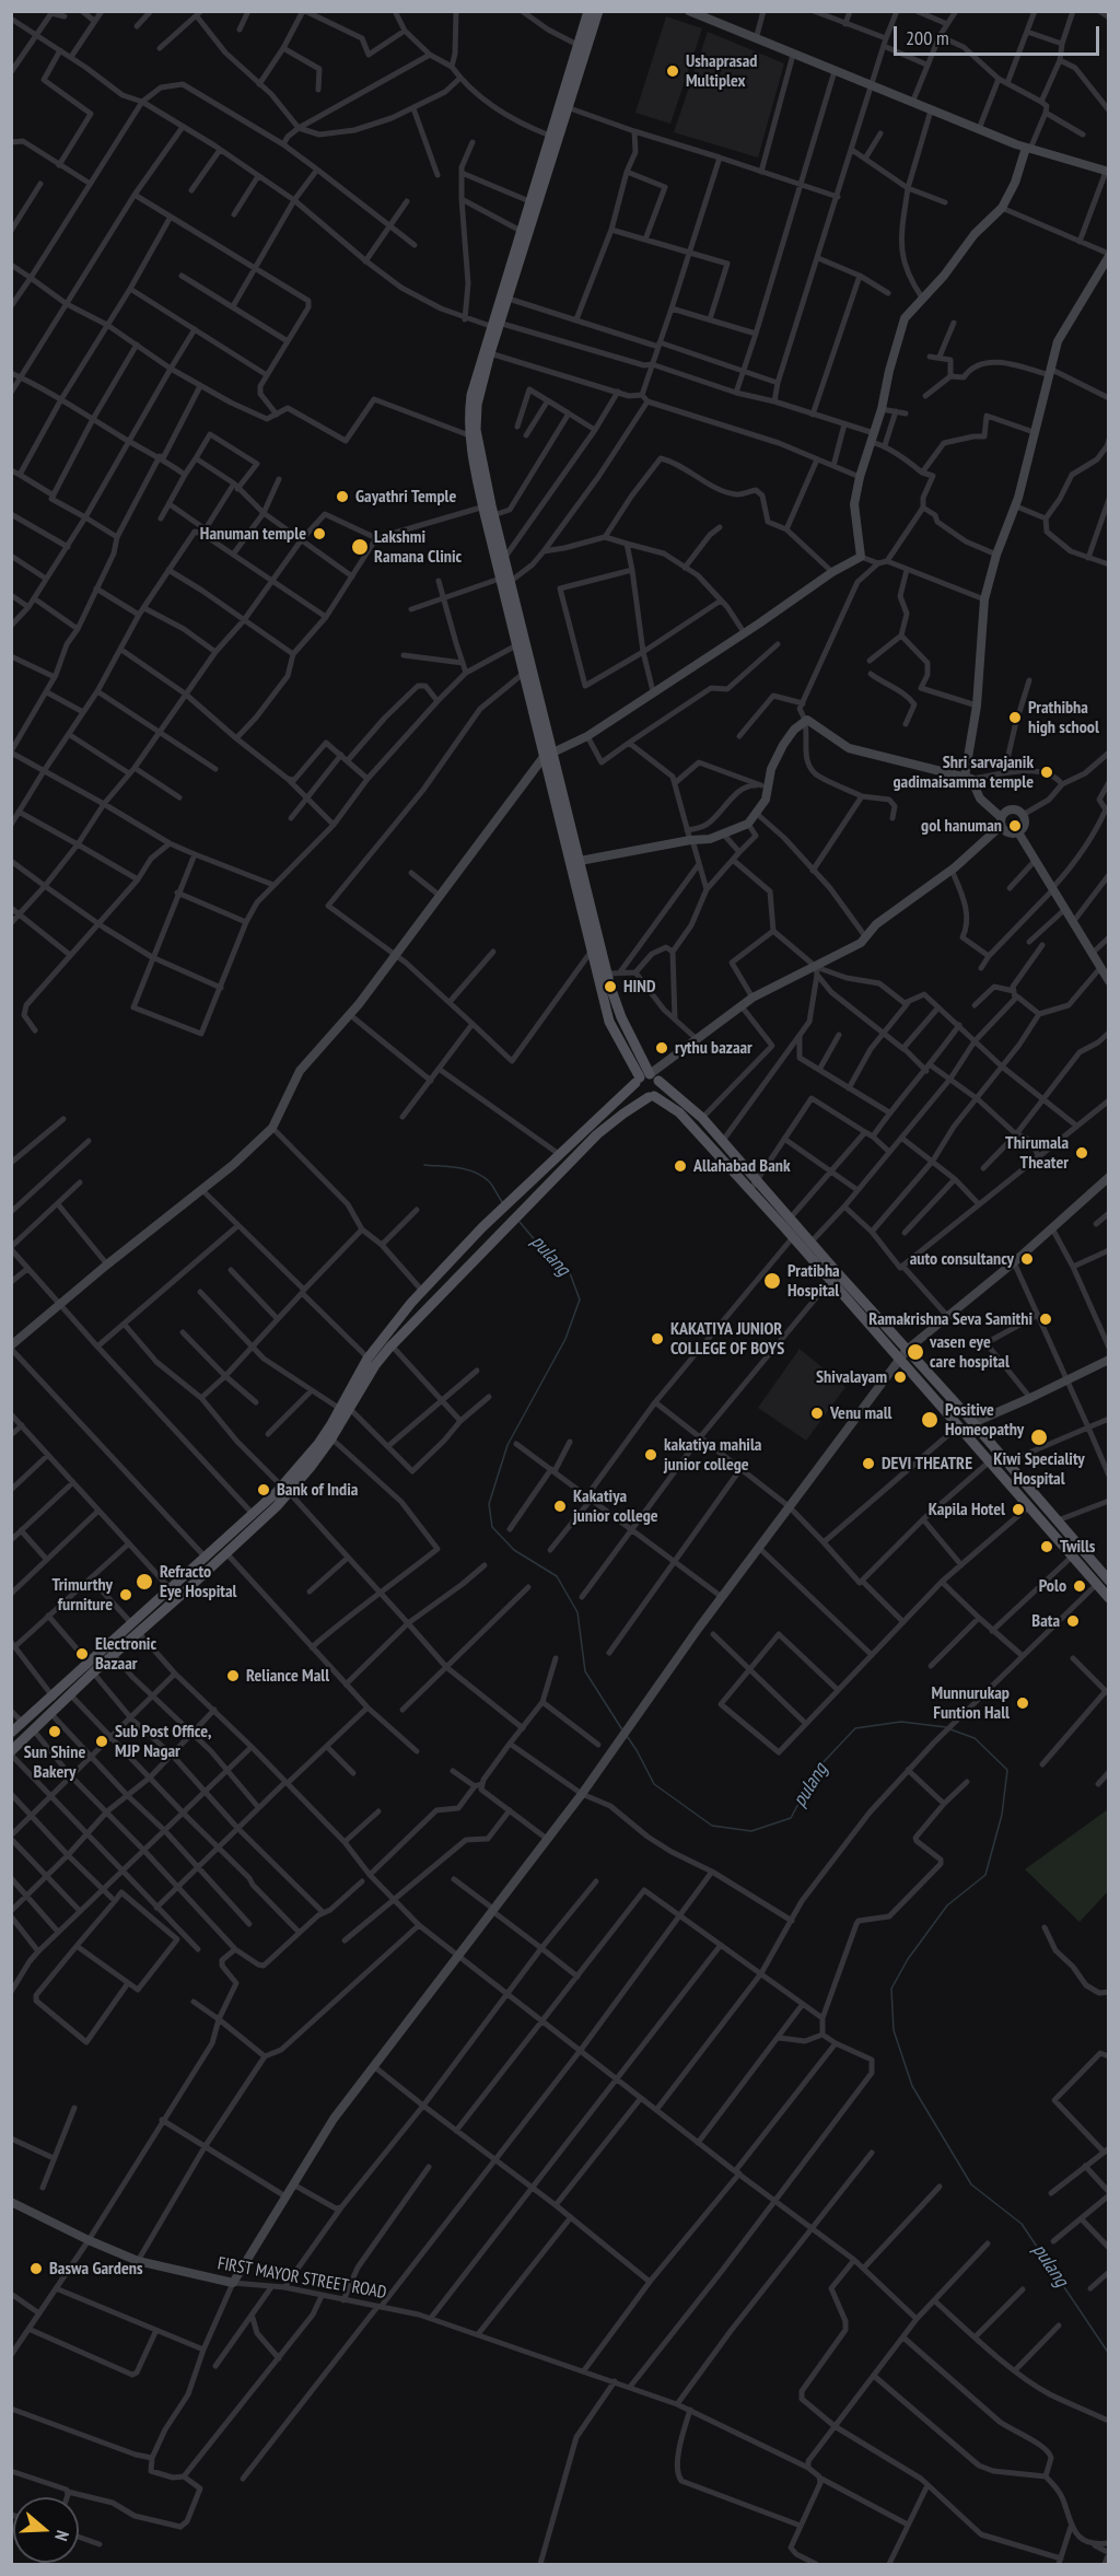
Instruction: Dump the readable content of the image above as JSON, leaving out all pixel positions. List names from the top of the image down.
{
  "streets": {
    "street": ["FIRST MAYOR STREET ROAD"]
  },
  "water": ["pulang"],
  "places": [
    "Ushaprasad Multiplex",
    "Gayathri Temple",
    "Hanuman temple",
    "Lakshmi Ramana Clinic",
    "Prathibha high school",
    "Shri sarvajanik gadimaisamma temple",
    "gol hanuman",
    "HIND",
    "rythu bazaar",
    "Thirumala Theater",
    "Allahabad Bank",
    "auto consultancy",
    "Pratibha Hospital",
    "Ramakrishna Seva Samithi",
    "KAKATIYA JUNIOR COLLEGE OF BOYS",
    "vasen eye care hospital",
    "Shivalayam",
    "Venu mall",
    "Positive Homeopathy",
    "Kiwi Speciality Hospital",
    "kakatiya mahila junior college",
    "DEVI THEATRE",
    "Bank of India",
    "Kakatiya junior college",
    "Kapila Hotel",
    "Twills",
    "Refracto Eye Hospital",
    "Polo",
    "Trimurthy furniture",
    "Bata",
    "Electronic Bazaar",
    "Reliance Mall",
    "Munnurukap Funtion Hall",
    "Sun Shine Bakery",
    "Sub Post Office, MJP Nagar",
    "Baswa Gardens"
  ],
  "scale_bar": "200 m",
  "north": "right"
}
